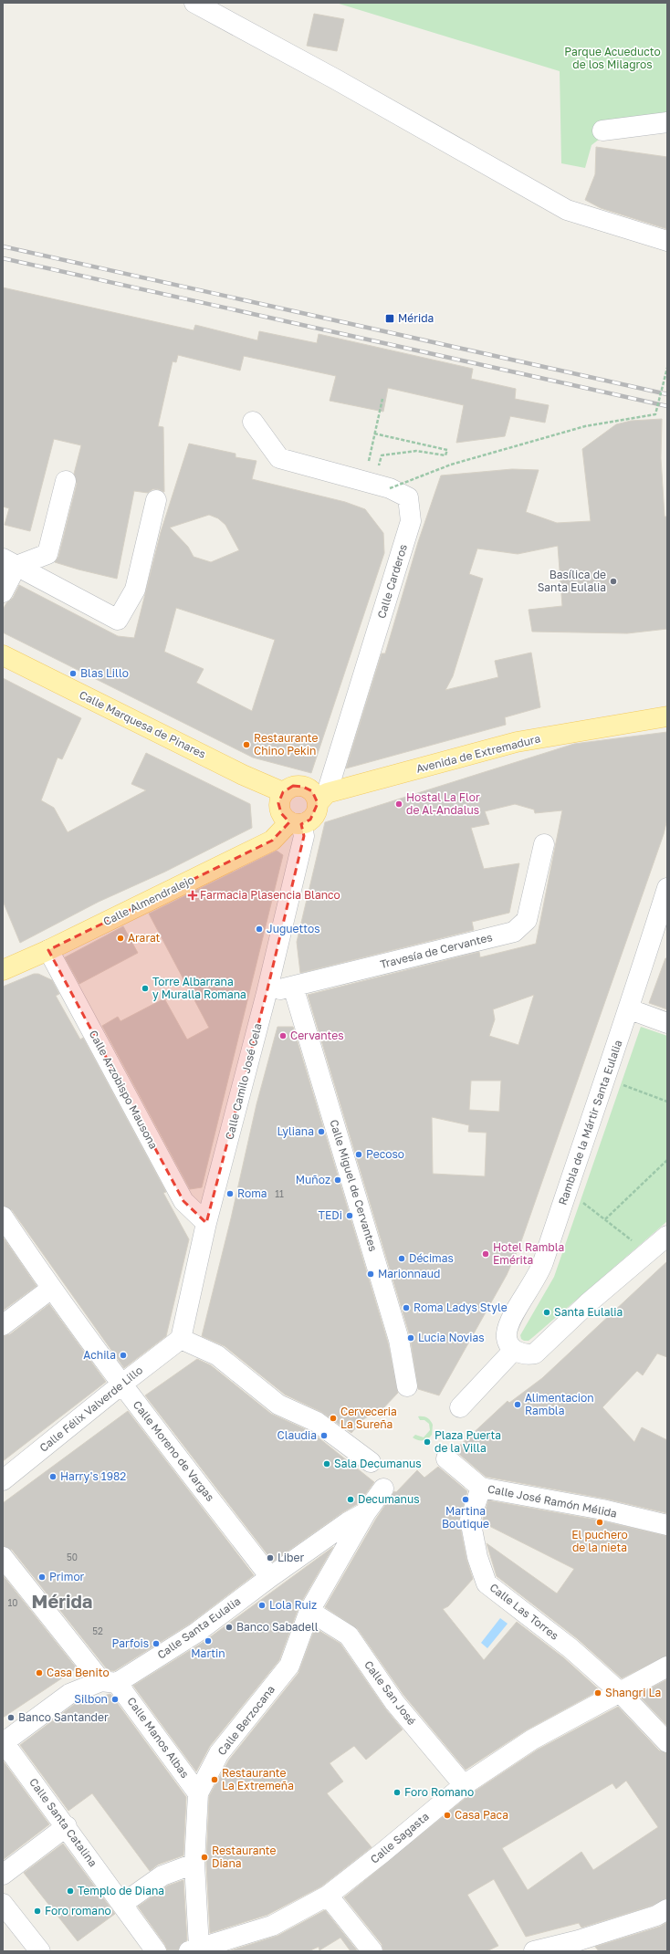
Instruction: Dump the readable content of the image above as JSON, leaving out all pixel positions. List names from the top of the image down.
{
  "streets": {
    "main road": ["Calle Marquesa de Pinares", "Avenida de Extremadura", "Calle Almendralejo"],
    "street": [
      "Calle Carderos",
      "Travesía de Cervantes",
      "Calle Camilo José Cela",
      "Calle Arzobispo Mausona",
      "Rambla de la Mártir Santa Eulalia",
      "Calle Miguel de Cervantes",
      "Calle Félix Valverde Lillo",
      "Calle Moreno de Vargas",
      "Calle José Ramón Mélida",
      "Calle Las Torres",
      "Calle Santa Eulalia",
      "Calle San José",
      "Calle Berzocana",
      "Calle Manos Albas",
      "Calle Santa Catalina",
      "Calle Sagasta"
    ]
  },
  "crossings": [
    ["Calle Carderos", "Calle Marquesa de Pinares"],
    ["Calle Carderos", "Avenida de Extremadura"],
    ["Calle Carderos", "Calle Almendralejo"],
    ["Calle Carderos", "Calle Camilo José Cela"],
    ["Calle Marquesa de Pinares", "Avenida de Extremadura"],
    ["Calle Marquesa de Pinares", "Calle Almendralejo"],
    ["Calle Marquesa de Pinares", "Calle Camilo José Cela"],
    ["Avenida de Extremadura", "Calle Almendralejo"],
    ["Avenida de Extremadura", "Calle Camilo José Cela"],
    ["Calle Almendralejo", "Calle Camilo José Cela"],
    ["Calle Almendralejo", "Calle Arzobispo Mausona"],
    ["Travesía de Cervantes", "Calle Camilo José Cela"],
    ["Travesía de Cervantes", "Calle Miguel de Cervantes"],
    ["Calle Camilo José Cela", "Calle Arzobispo Mausona"],
    ["Calle Camilo José Cela", "Calle Félix Valverde Lillo"],
    ["Calle Félix Valverde Lillo", "Calle Moreno de Vargas"],
    ["Calle Moreno de Vargas", "Calle Santa Eulalia"],
    ["Calle José Ramón Mélida", "Calle Las Torres"],
    ["Calle Las Torres", "Calle Sagasta"],
    ["Calle Santa Eulalia", "Calle Berzocana"],
    ["Calle Santa Eulalia", "Calle Manos Albas"],
    ["Calle Santa Eulalia", "Calle Santa Catalina"],
    ["Calle San José", "Calle Berzocana"],
    ["Calle San José", "Calle Sagasta"],
    ["Calle Berzocana", "Calle Manos Albas"],
    ["Calle Berzocana", "Calle Sagasta"]
  ],
  "districts": ["Mérida"],
  "parks": ["Parque Acueducto de los Milagros"],
  "places": {
    "transit": ["Mérida"],
    "other": [
      "Basílica de Santa Eulalia",
      "Blas Lillo",
      "Restaurante Chino Pekin",
      "Hostal La Flor de Al-Andalus",
      "Juguettos",
      "Ararat",
      "Torre Albarrana y Muralla Romana",
      "Cervantes",
      "Lyliana",
      "Pecoso",
      "Muñoz",
      "Roma",
      "TEDi",
      "Hotel Rambla Emérita",
      "Décimas",
      "Marionnaud",
      "Roma Ladys Style",
      "Santa Eulalia",
      "Lucia Novias",
      "Achila",
      "Alimentacion Rambla",
      "Cerveceria La Sureña",
      "Claudia",
      "Plaza Puerta de la Villa",
      "Sala Decumanus",
      "Harry's 1982",
      "Decumanus",
      "Martina Boutique",
      "El puchero de la nieta",
      "Liber",
      "Primor",
      "Lola Ruiz",
      "Banco Sabadell",
      "Martin",
      "Parfois",
      "Casa Benito",
      "Shangri La",
      "Silbon",
      "Banco Santander",
      "Restaurante La Extremeña",
      "Foro Romano",
      "Casa Paca",
      "Restaurante Diana",
      "Templo de Diana",
      "Foro romano"
    ],
    "health": ["Farmacia Plasencia Blanco"]
  },
  "house_numbers": [
    "11",
    "50",
    "10",
    "52"
  ]
}
